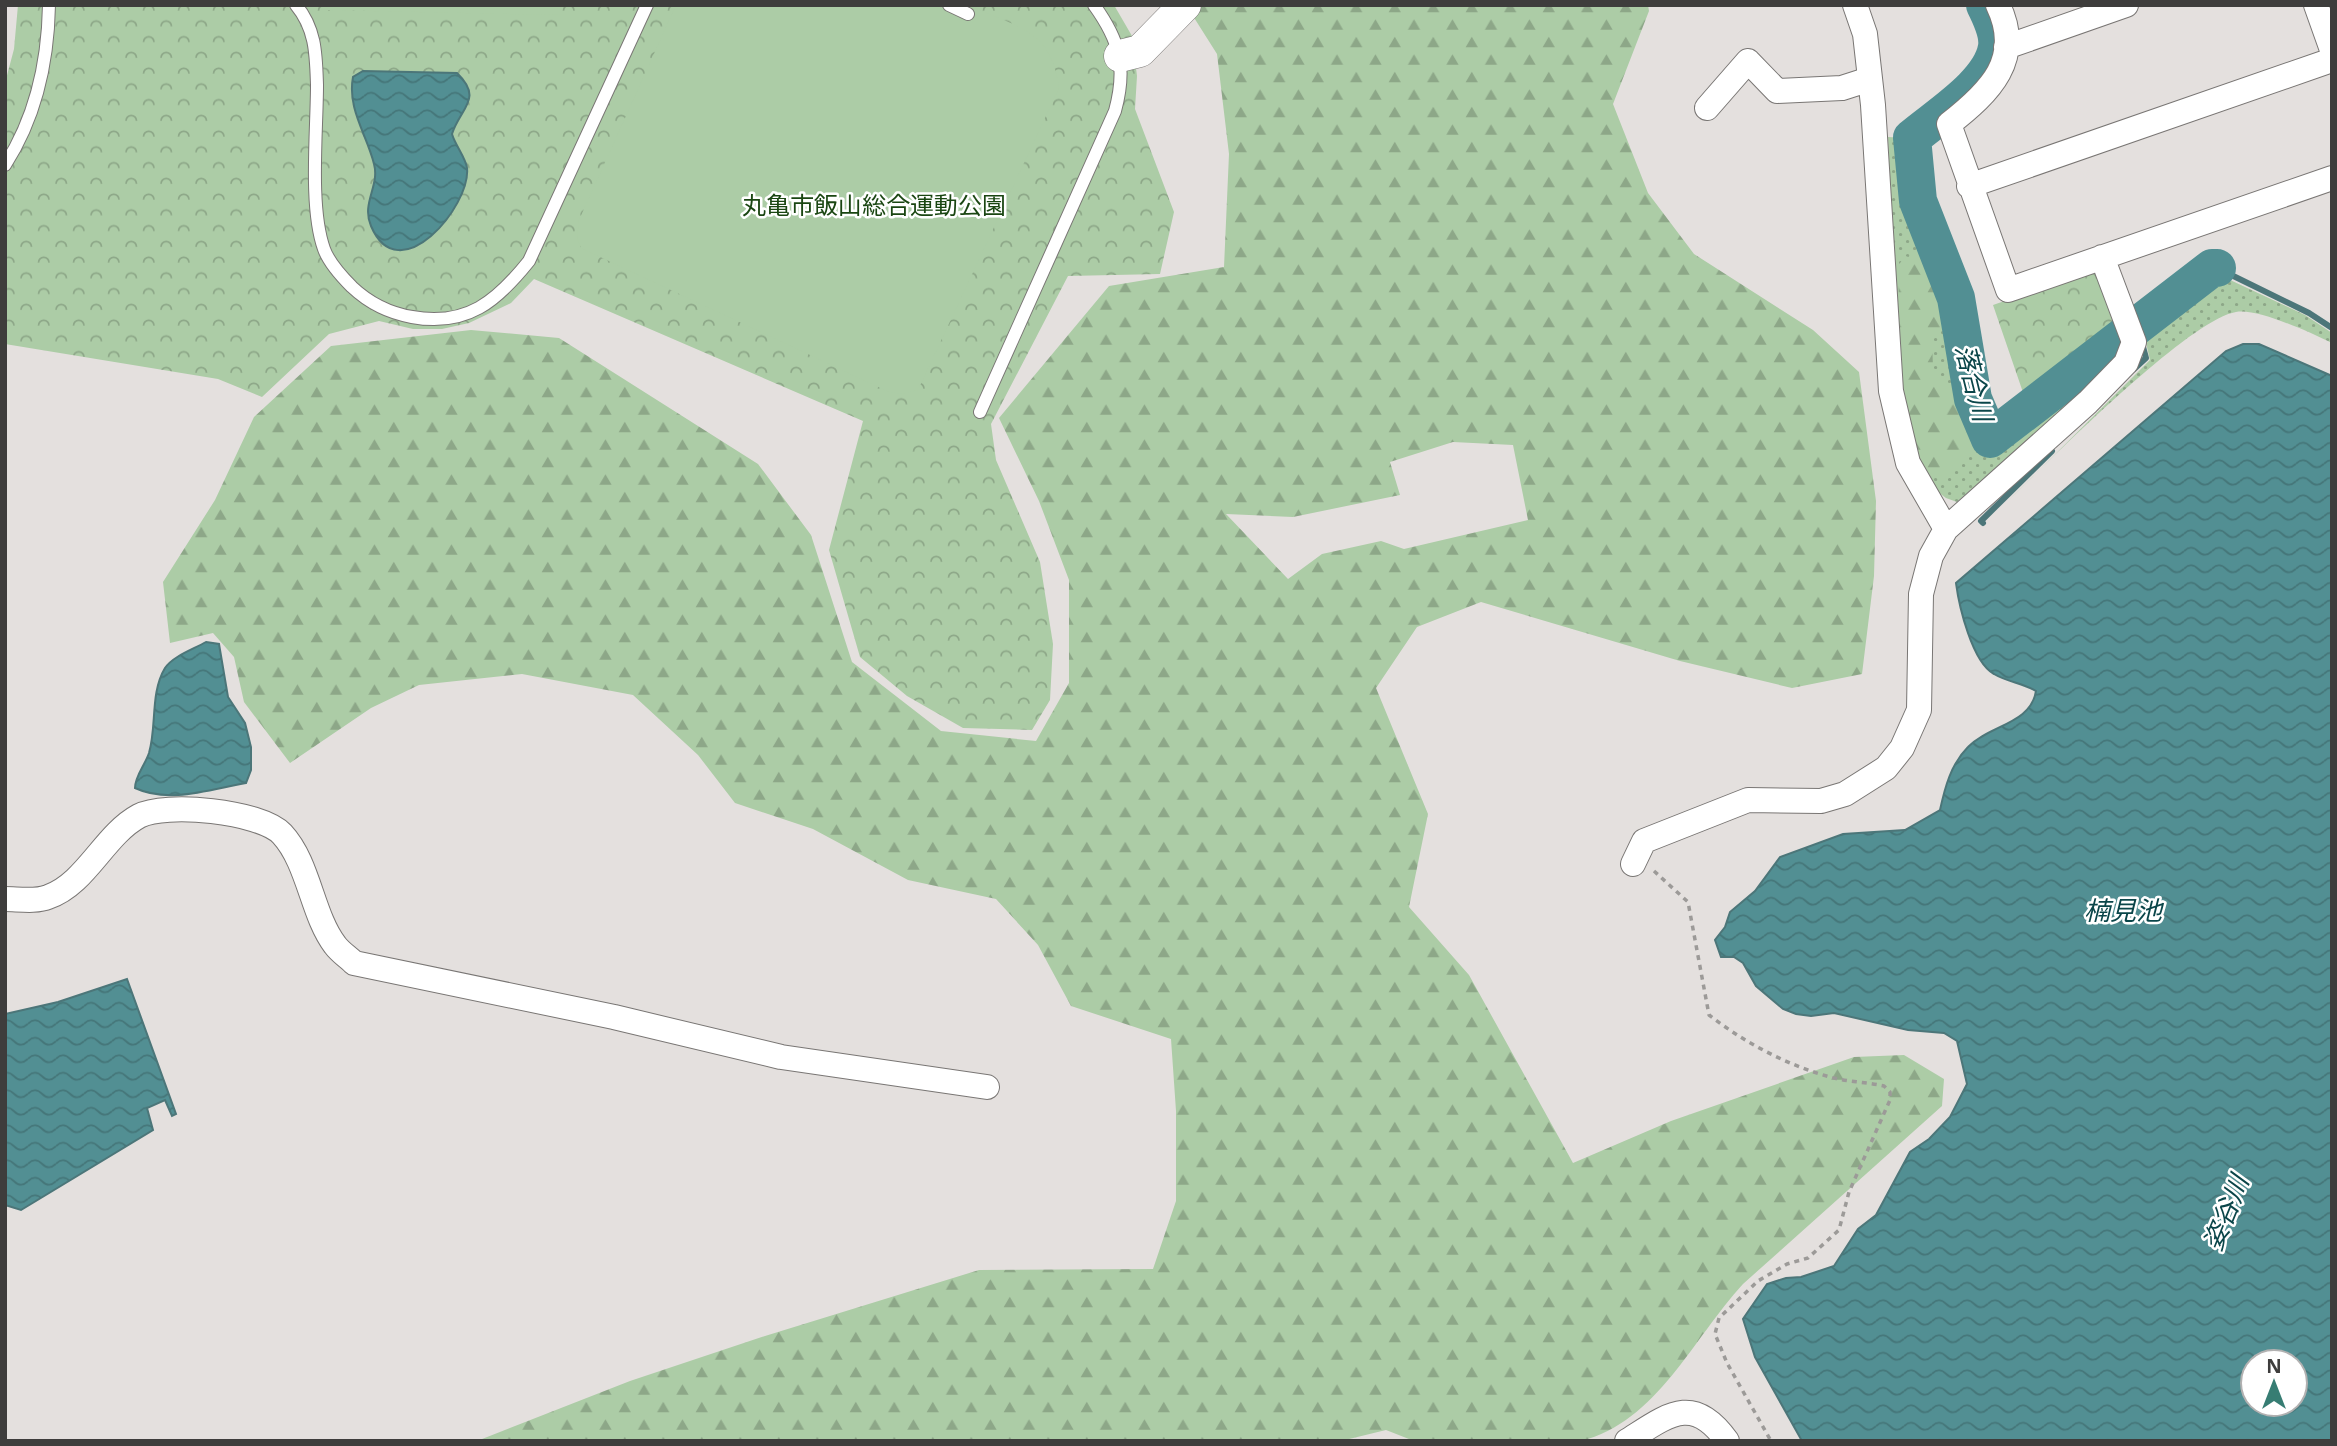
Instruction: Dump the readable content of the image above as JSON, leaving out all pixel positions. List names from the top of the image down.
{
  "water": ["落合川", "楠見池", "姿谷川"],
  "parks": ["丸亀市飯山総合運動公園"],
  "north": "top"
}
